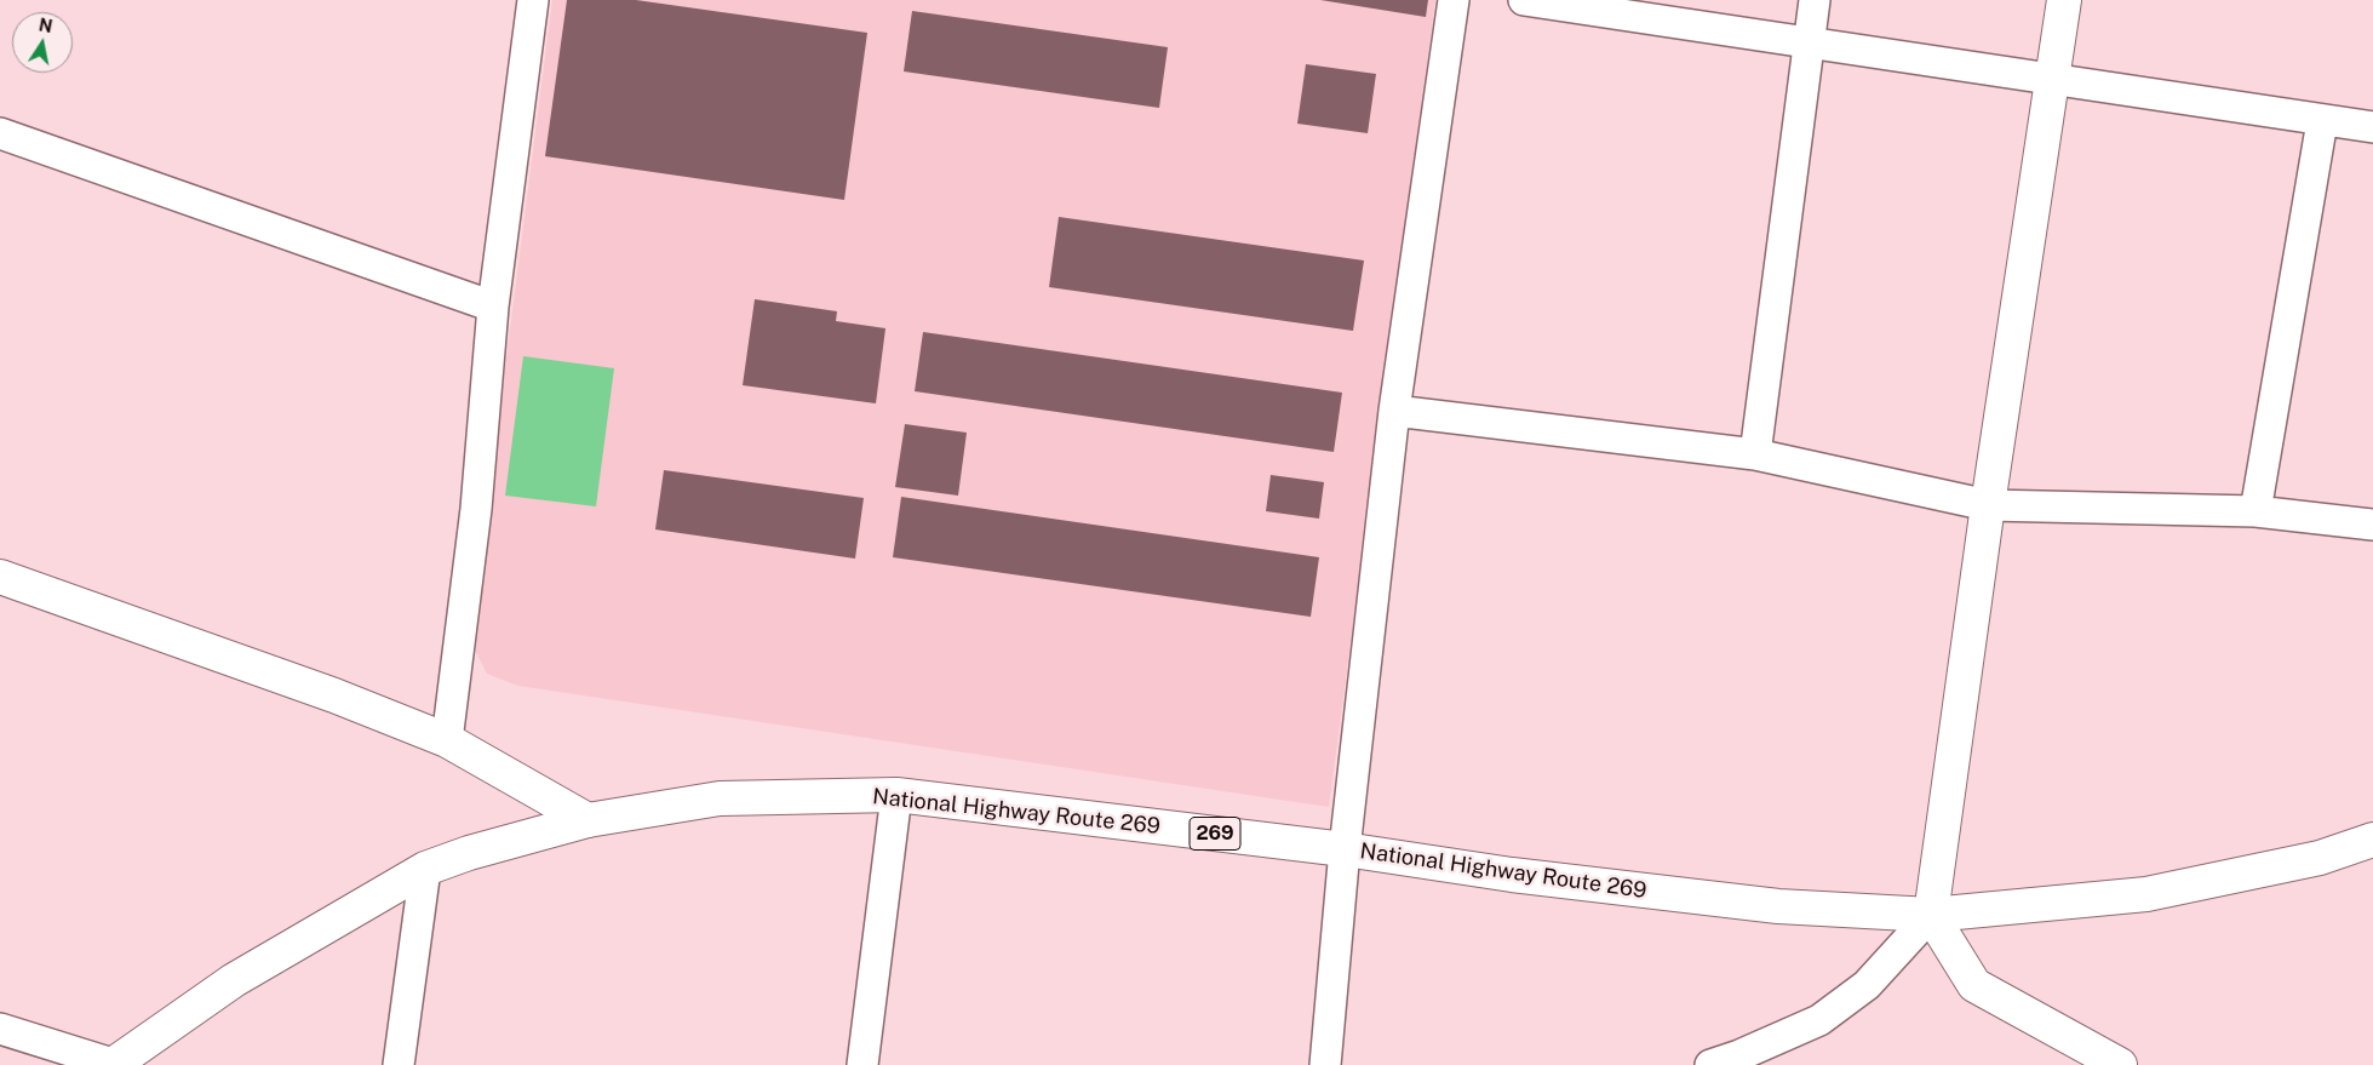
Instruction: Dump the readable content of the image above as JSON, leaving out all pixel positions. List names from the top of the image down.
{
  "streets": {
    "main road": ["National Highway Route 269", "269"]
  },
  "north": "top"
}
